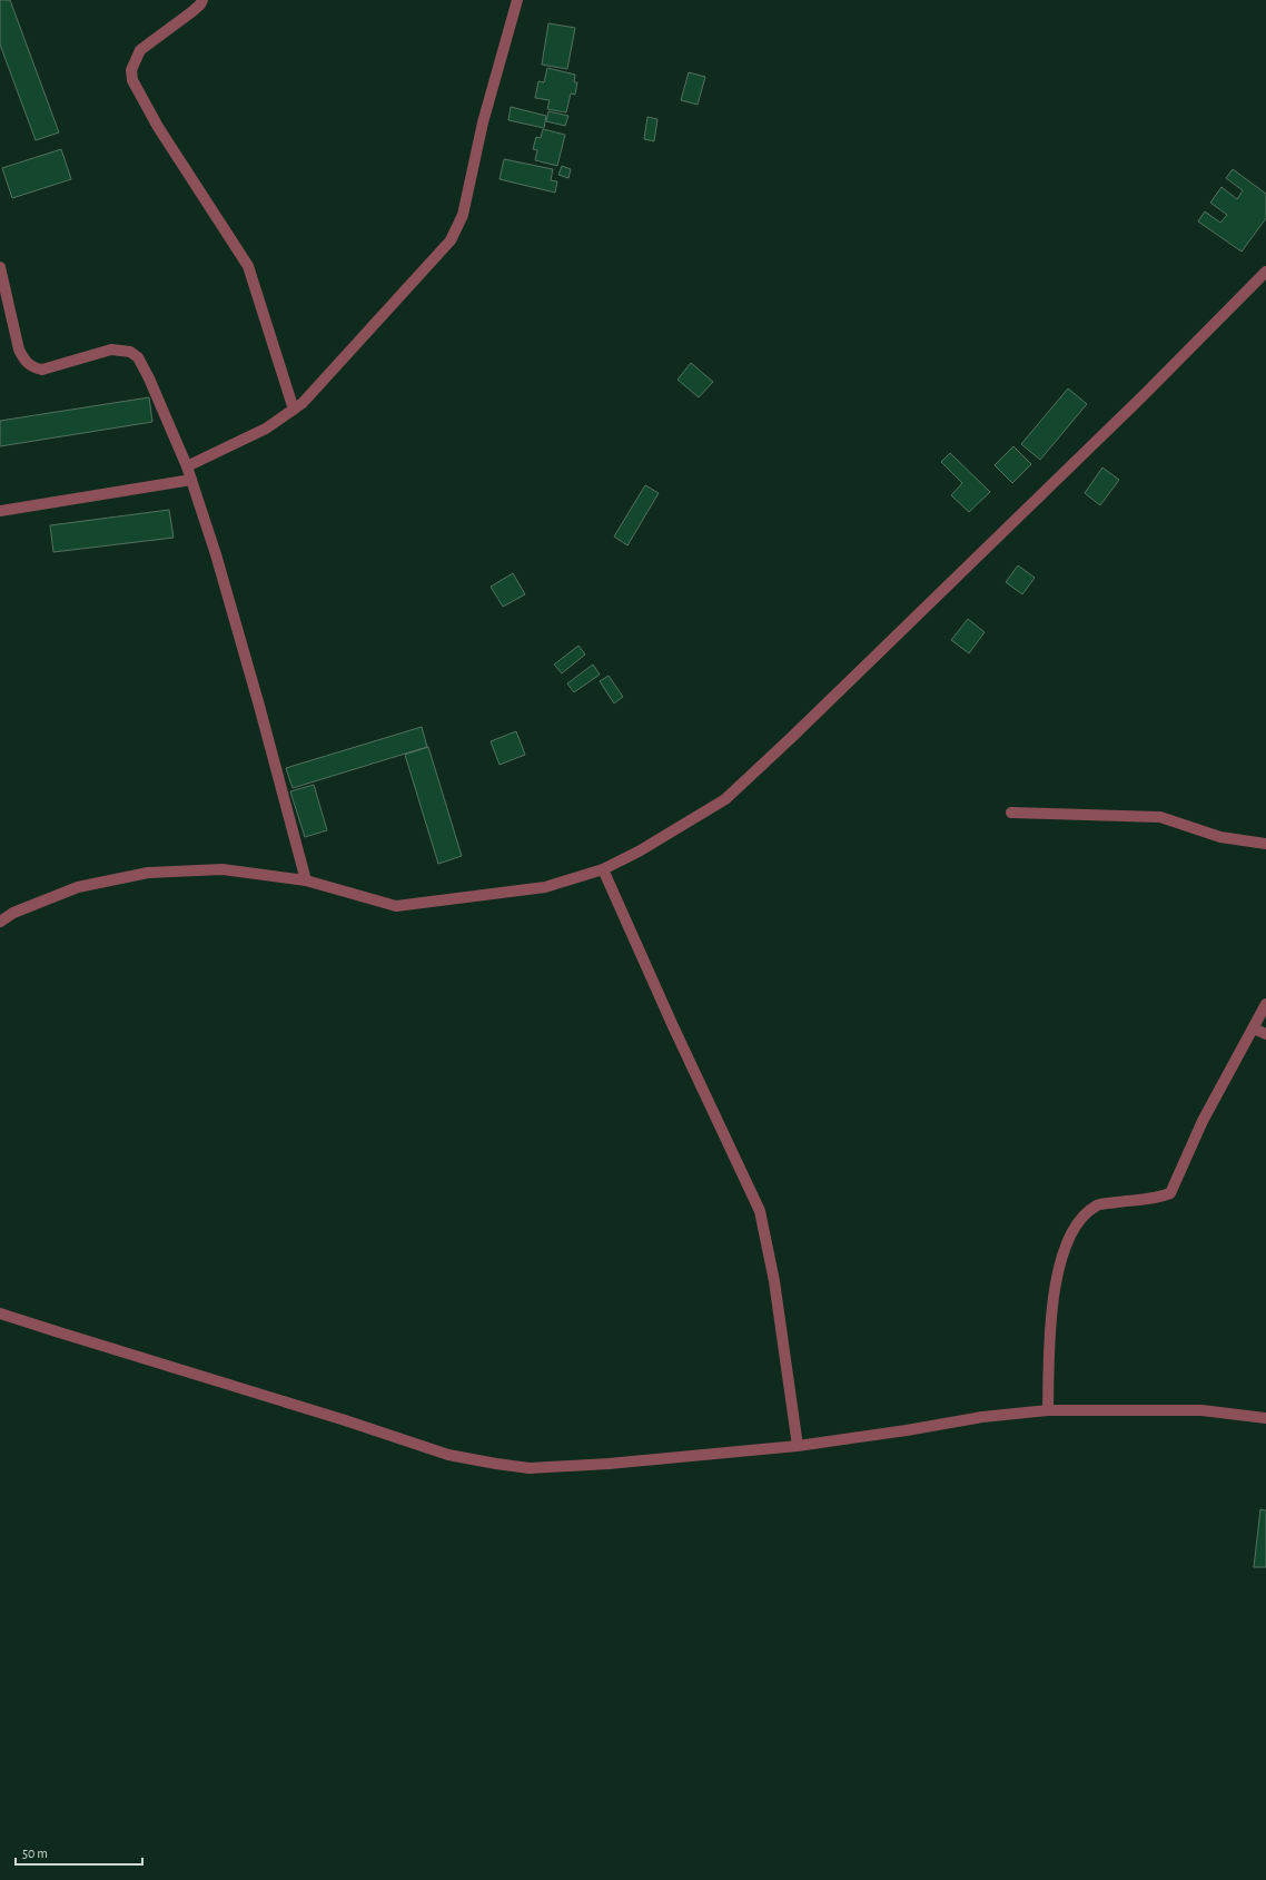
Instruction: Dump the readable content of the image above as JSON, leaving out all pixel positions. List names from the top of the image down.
{
  "scale_bar": "50 m"
}
